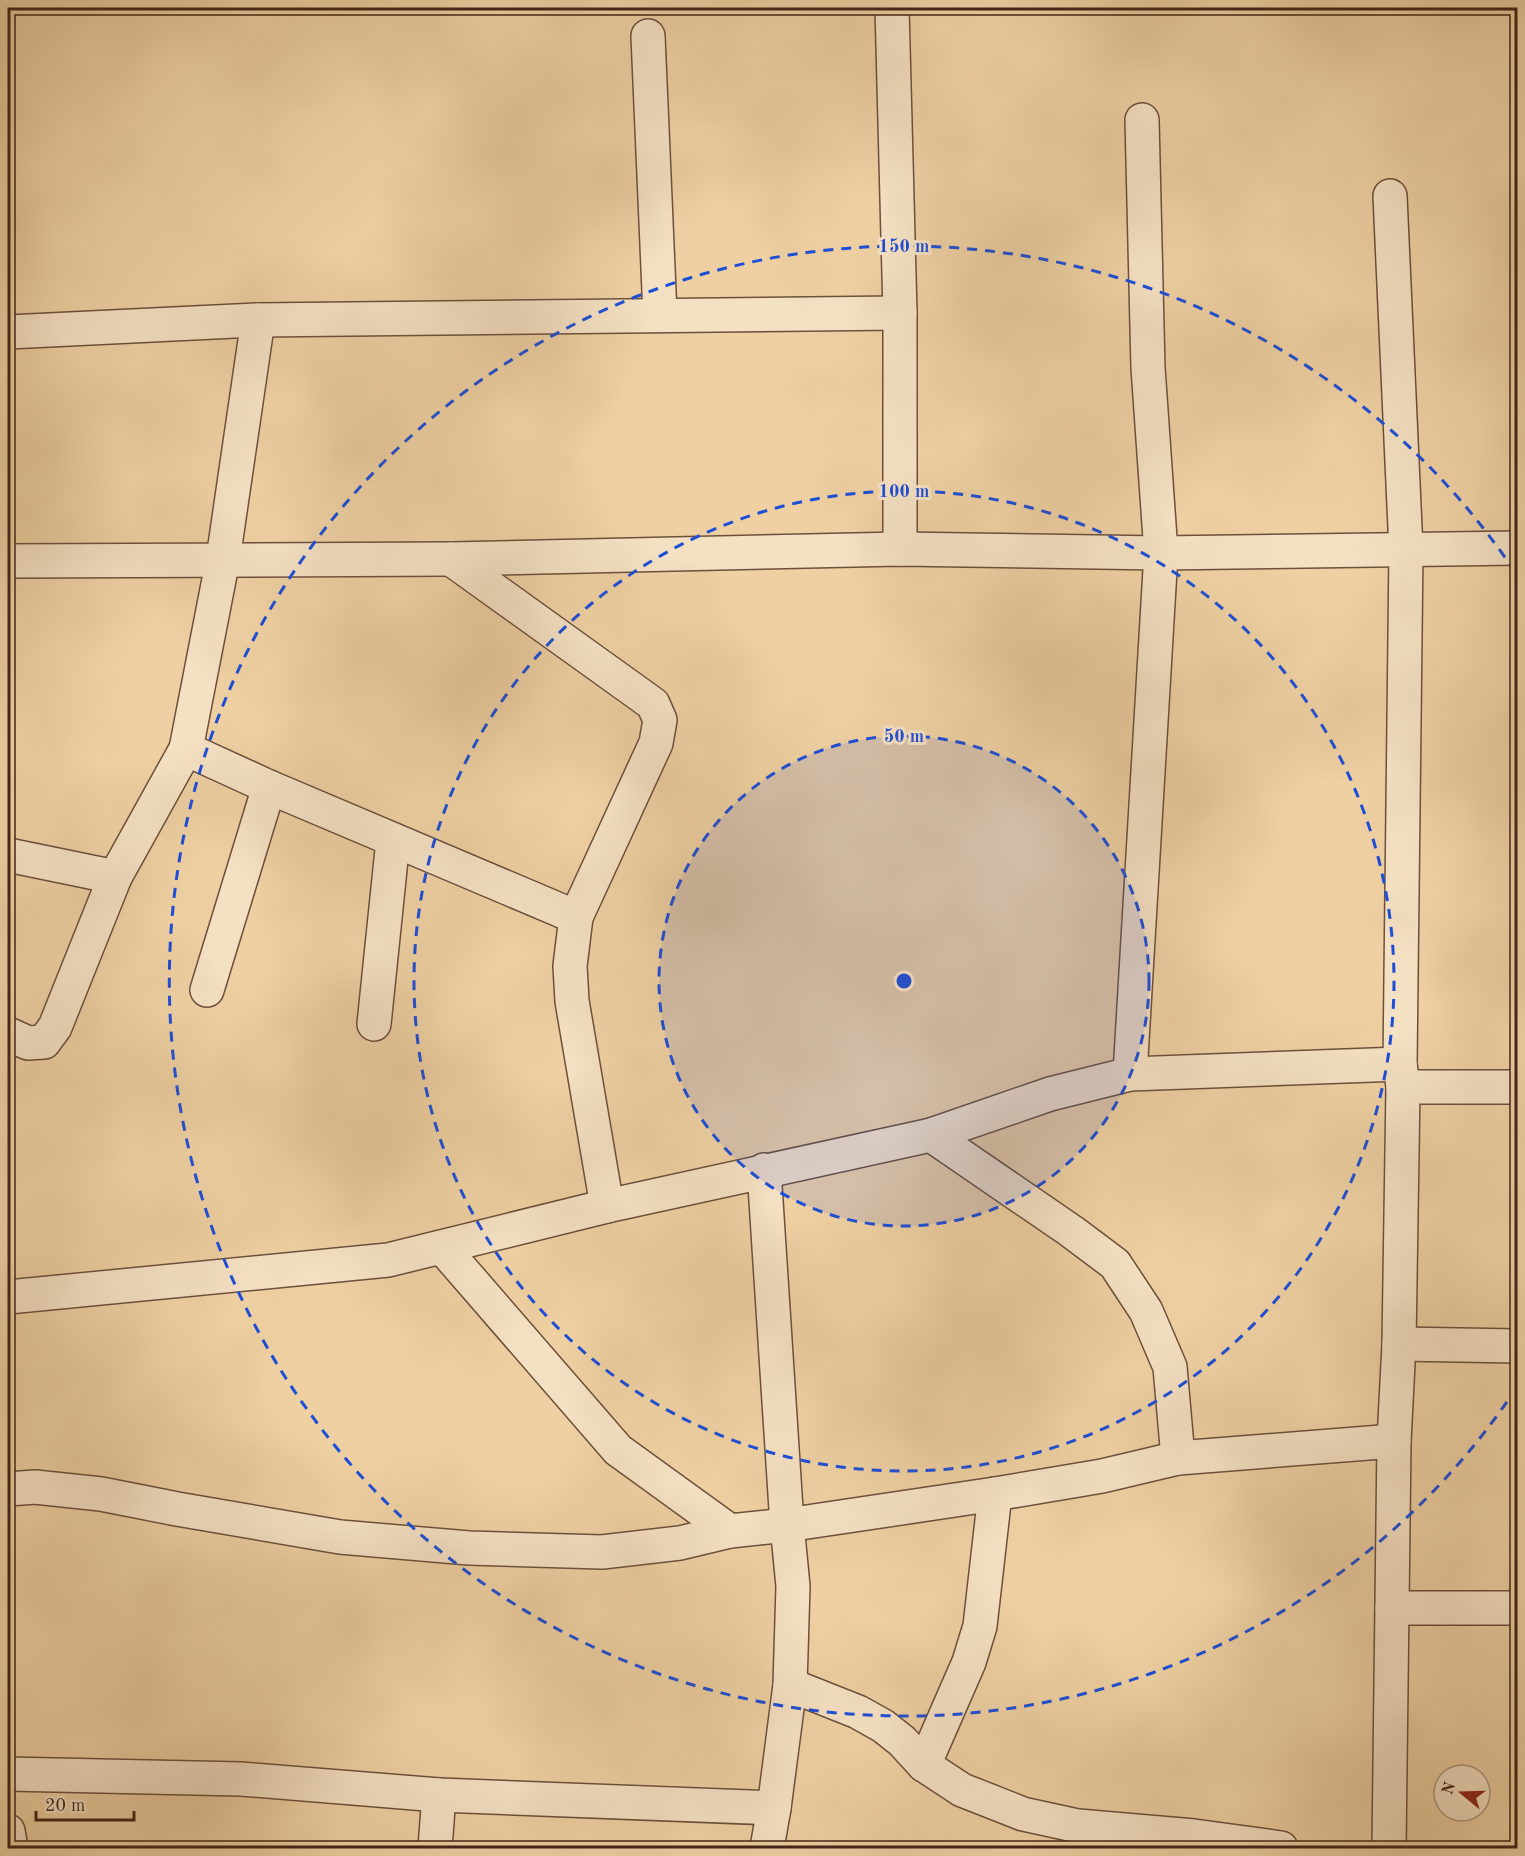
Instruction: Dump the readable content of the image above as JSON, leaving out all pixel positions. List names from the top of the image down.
{
  "scale_bar": "20 m",
  "north": "left",
  "rings": ["150 m", "100 m", "50 m"]
}
